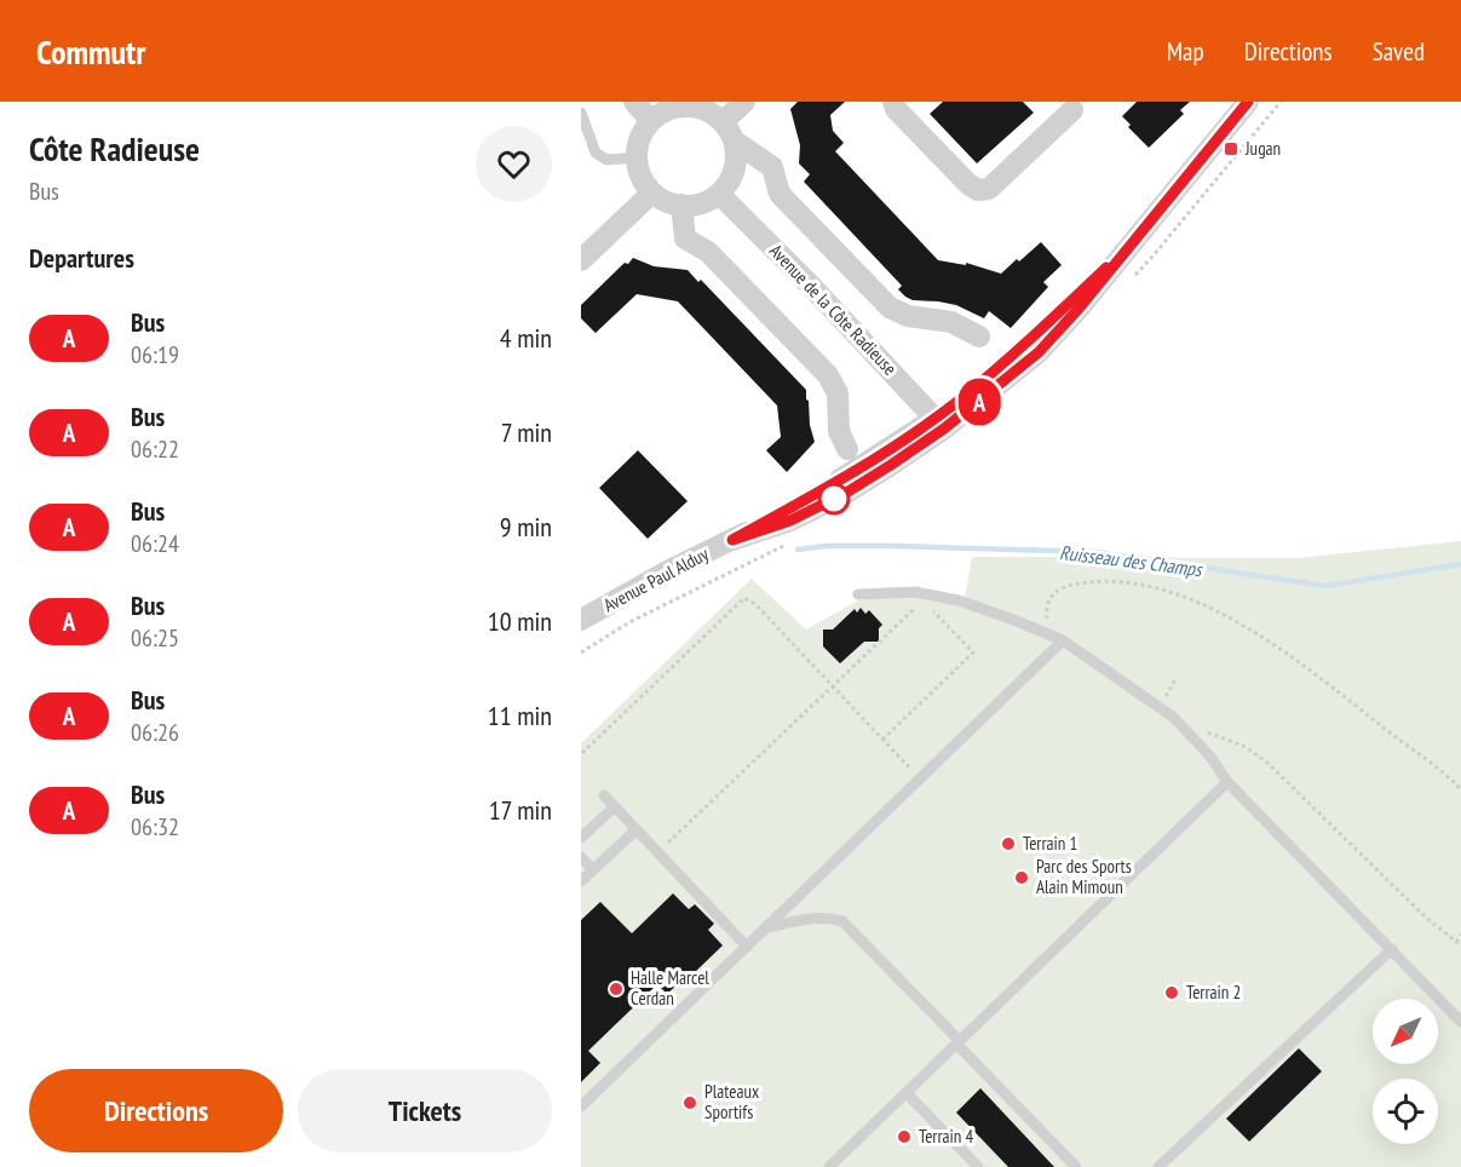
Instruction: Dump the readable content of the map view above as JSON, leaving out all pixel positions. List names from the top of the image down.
{
  "streets": {
    "street": ["Avenue de la Côte Radieuse", "Avenue Paul Alduy"]
  },
  "crossings": [
    ["Avenue de la Côte Radieuse", "Avenue Paul Alduy"]
  ],
  "water": ["Ruisseau des Champs"],
  "places": {
    "transit": ["Jugan"],
    "other": [
      "Terrain 1",
      "Parc des Sports Alain Mimoun",
      "Halle Marcel Cerdan",
      "Terrain 2",
      "Plateaux Sportifs",
      "Terrain 4"
    ]
  },
  "lines": ["bus line A"],
  "north": "bottom left",
  "page": {
    "header": "Commutr",
    "nav": ["Map", "Directions", "Saved"],
    "heading": [
      ["Côte Radieuse", "Bus"],
      "Departures"
    ],
    "on_map": "A",
    "list": [
      {
        "mark": "A",
        "name": "Bus",
        "note": "06:19",
        "value": "4 min"
      },
      {
        "mark": "A",
        "name": "Bus",
        "note": "06:22",
        "value": "7 min"
      },
      {
        "mark": "A",
        "name": "Bus",
        "note": "06:24",
        "value": "9 min"
      },
      {
        "mark": "A",
        "name": "Bus",
        "note": "06:25",
        "value": "10 min"
      },
      {
        "mark": "A",
        "name": "Bus",
        "note": "06:26",
        "value": "11 min"
      },
      {
        "mark": "A",
        "name": "Bus",
        "note": "06:32",
        "value": "17 min"
      }
    ],
    "buttons": ["Directions", "Tickets"]
  }
}
